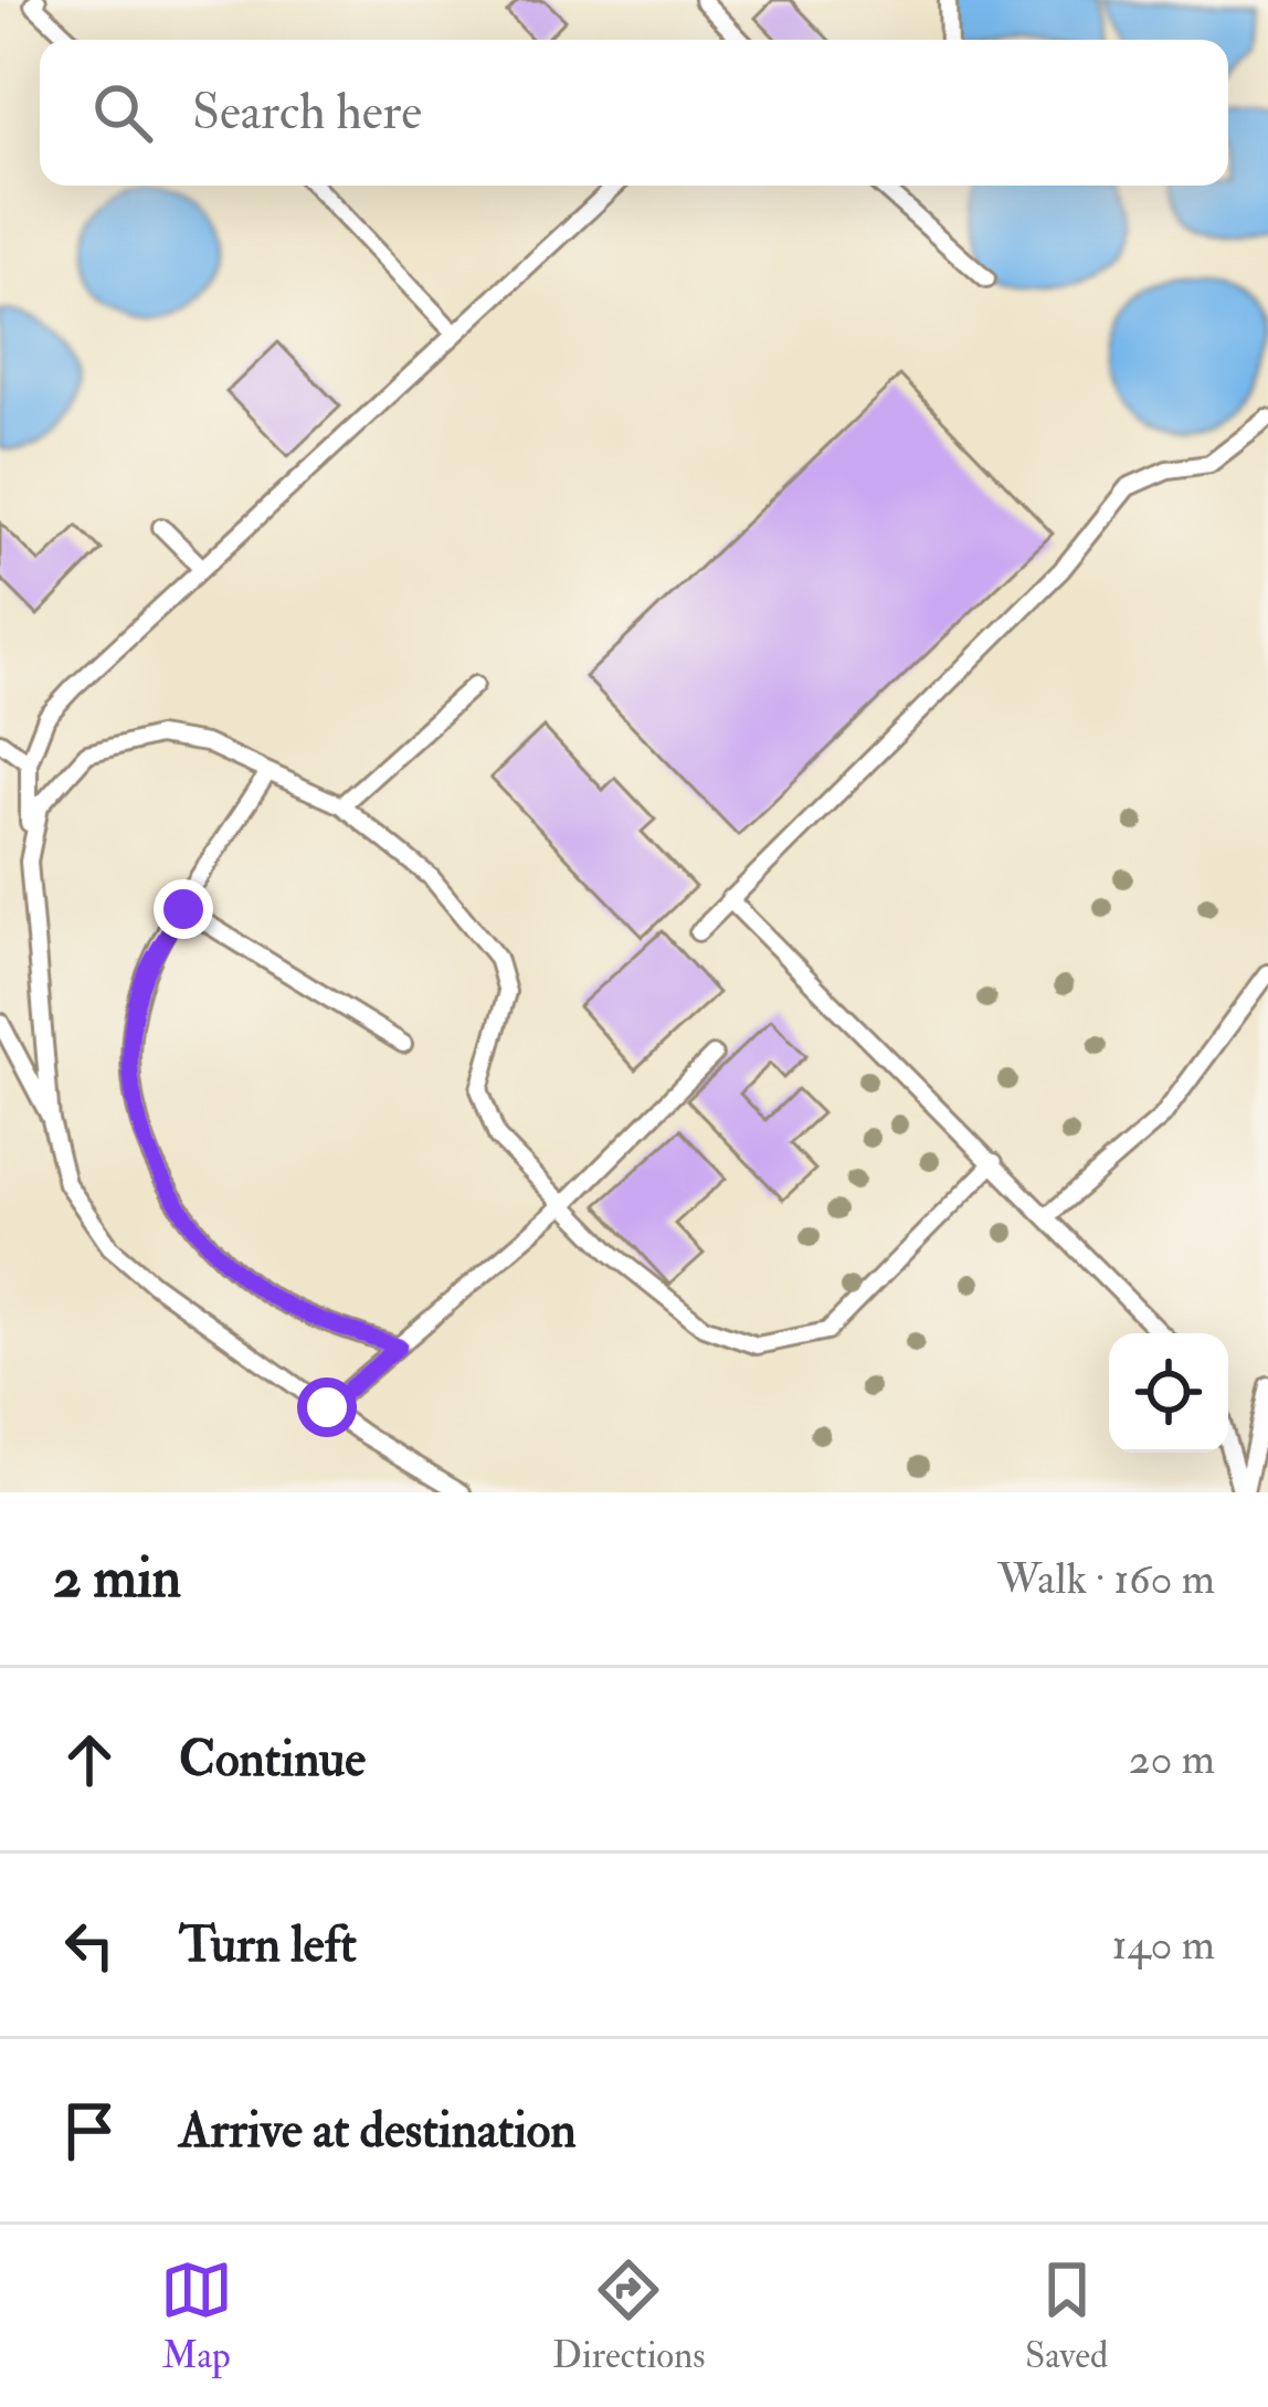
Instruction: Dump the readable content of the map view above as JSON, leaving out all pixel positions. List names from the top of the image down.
{
  "page": {
    "search": "Search here",
    "heading": ["2 min", "Walk · 160 m"],
    "list": [
      ["Continue", "20 m"],
      ["Turn left", "140 m"],
      "Arrive at destination"
    ],
    "nav": ["Map", "Directions", "Saved"]
  }
}
